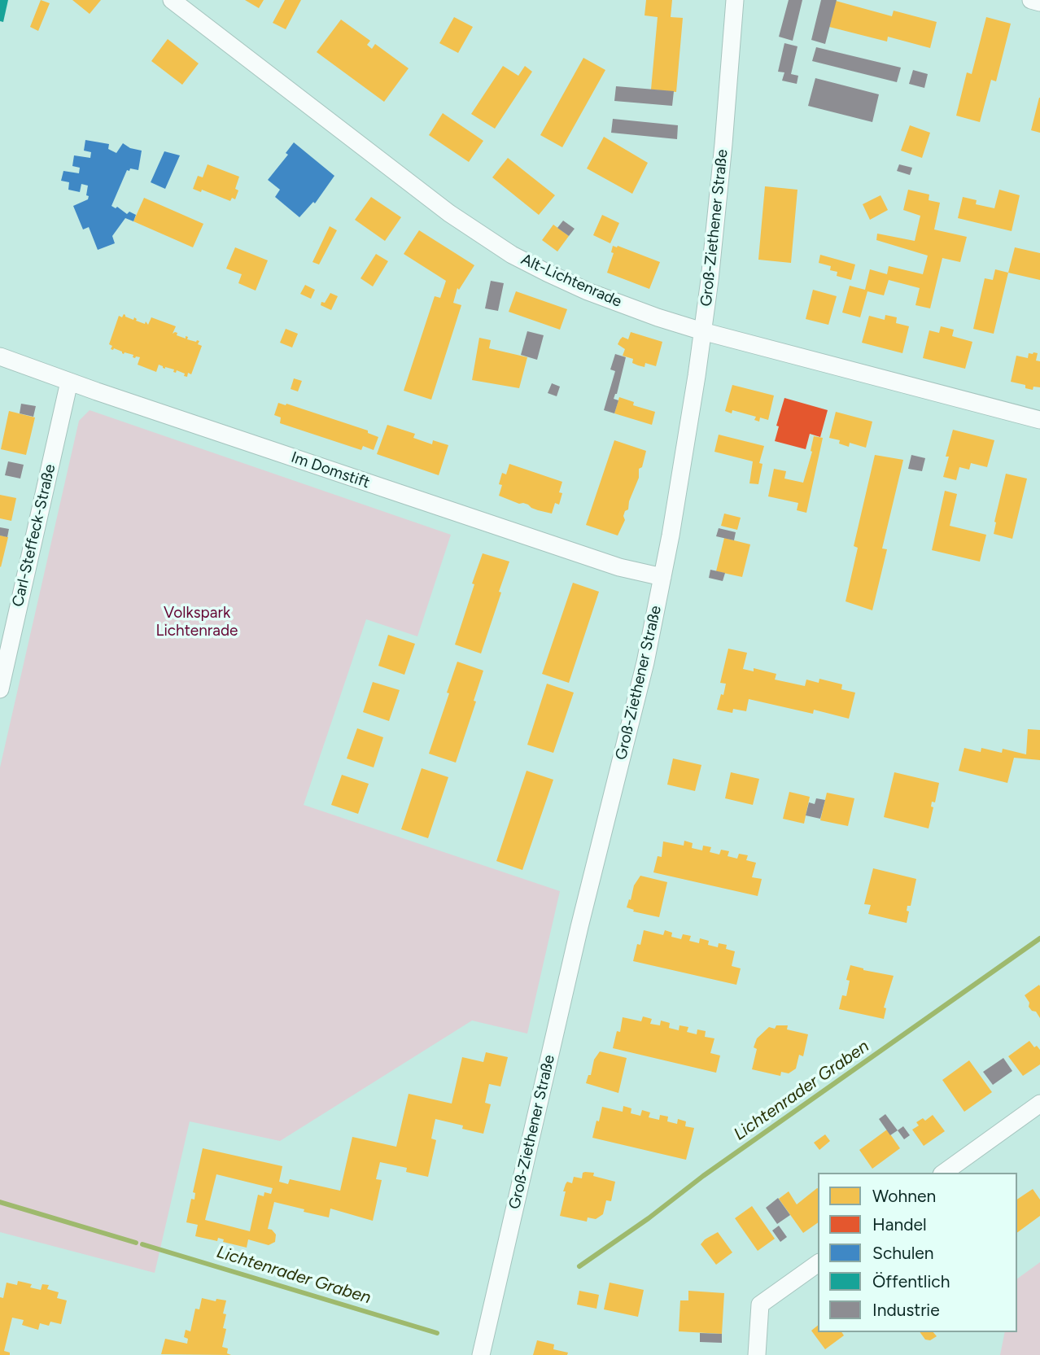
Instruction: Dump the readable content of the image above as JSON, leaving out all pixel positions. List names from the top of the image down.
{
  "streets": {
    "street": [
      "Groß-Ziethener Straße",
      "Alt-Lichtenrade",
      "Im Domstift",
      "Carl-Steffeck-Straße"
    ]
  },
  "crossings": [
    ["Groß-Ziethener Straße", "Alt-Lichtenrade"],
    ["Groß-Ziethener Straße", "Im Domstift"],
    ["Im Domstift", "Carl-Steffeck-Straße"]
  ],
  "water": ["Lichtenrader Graben"],
  "parks": ["Volkspark Lichtenrade"],
  "legend": [
    "Wohnen",
    "Handel",
    "Schulen",
    "Öffentlich",
    "Industrie"
  ]
}
